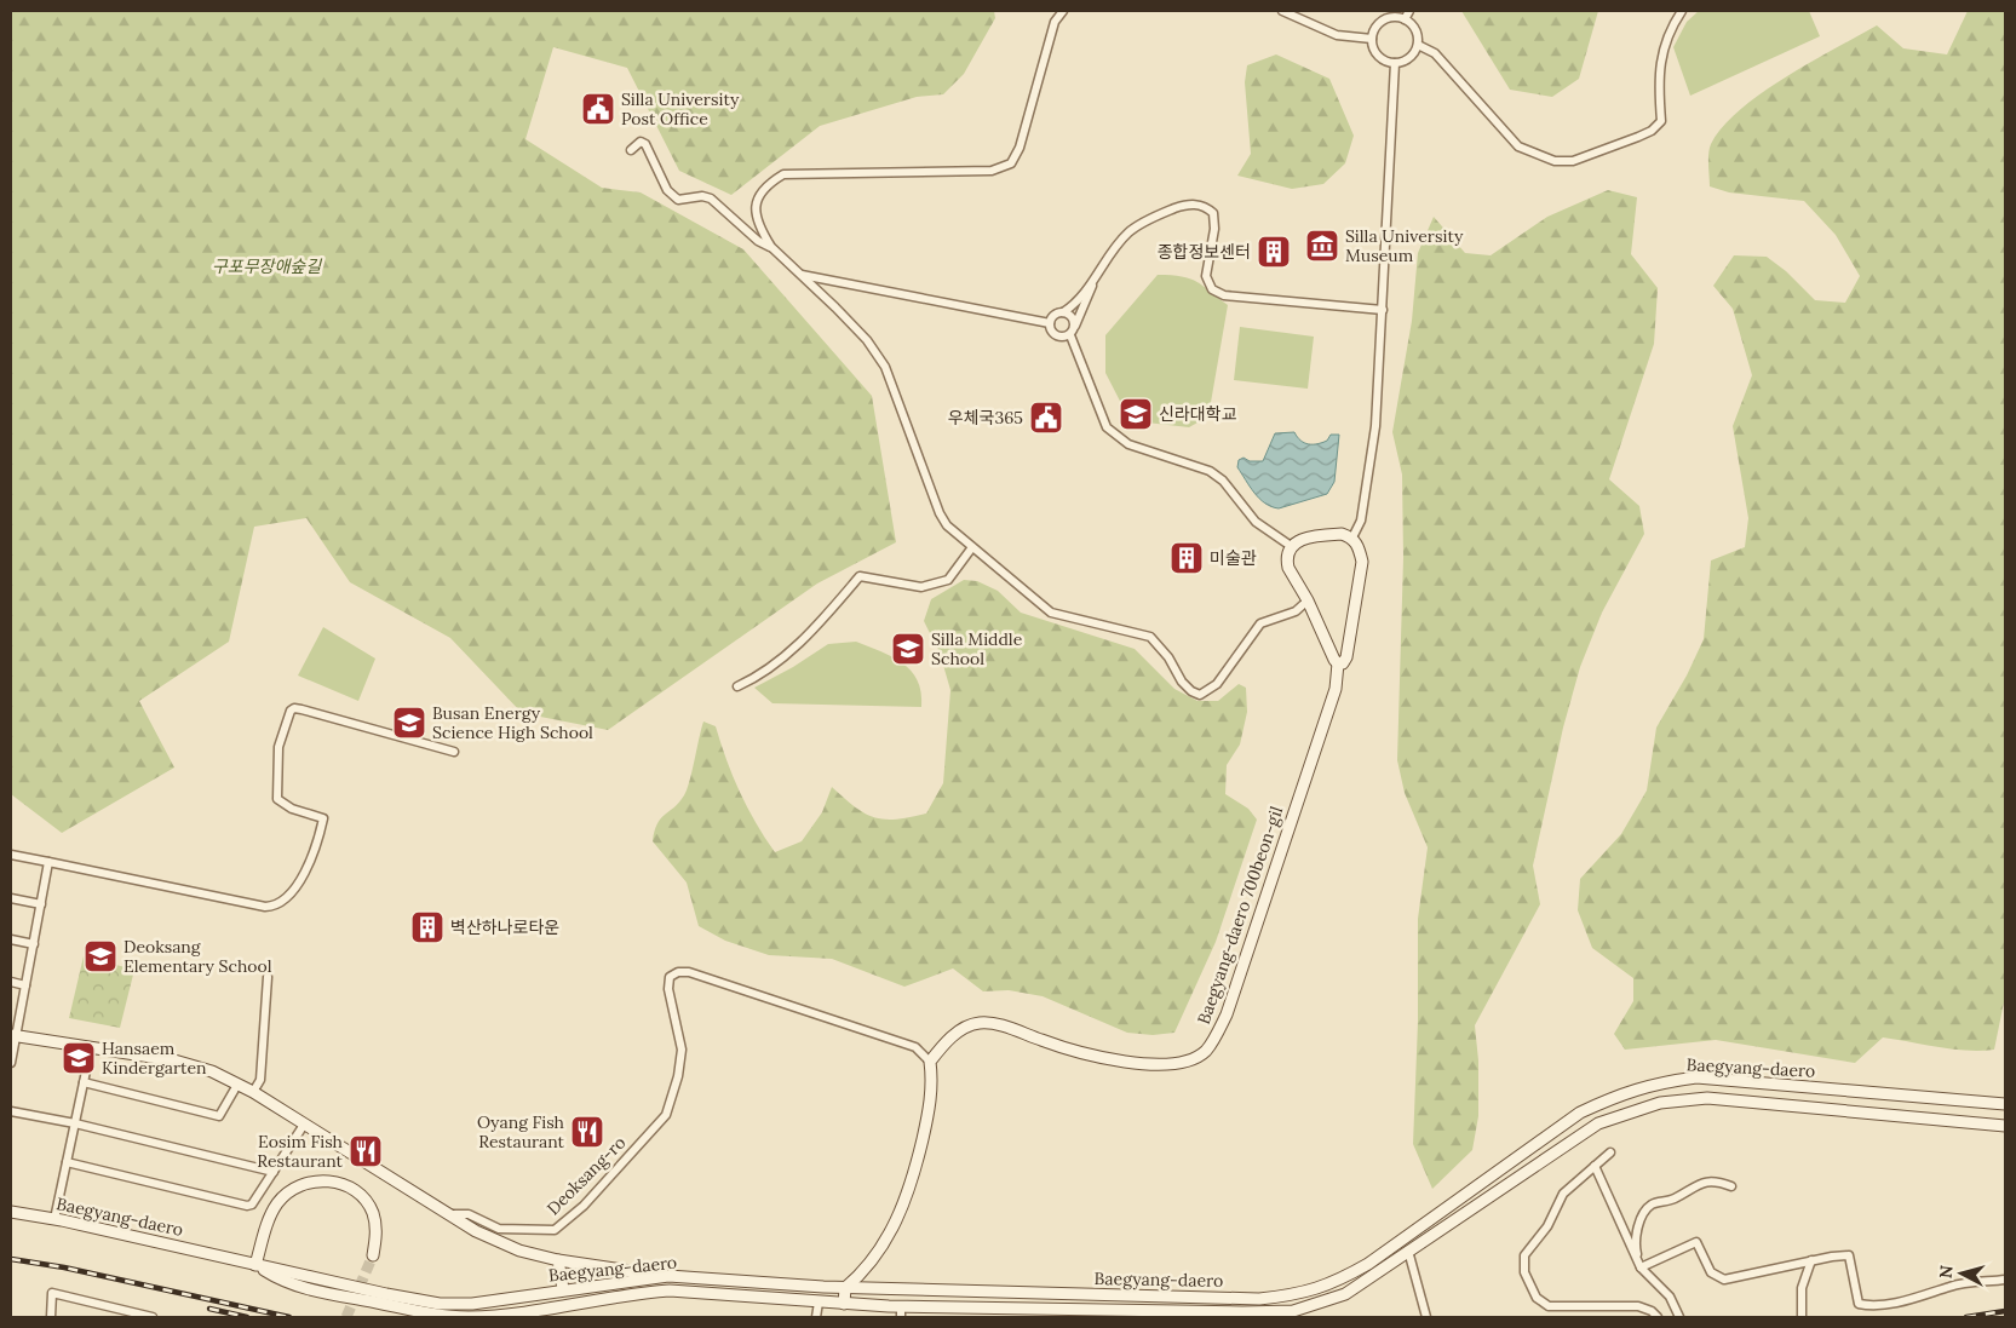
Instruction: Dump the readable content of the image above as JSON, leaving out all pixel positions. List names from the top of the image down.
{
  "streets": {
    "main road": ["Baegyang-daero 700beon-gil", "Baegyang-daero", "Deoksang-ro"]
  },
  "crossings": [
    ["Baegyang-daero 700beon-gil", "Deoksang-ro"],
    ["Baegyang-daero", "Deoksang-ro"]
  ],
  "parks": ["구포무장애숲길"],
  "places": {
    "public building": ["Silla University Post Office", "우체국365"],
    "museum": ["Silla University Museum"],
    "building": ["종합정보센터", "미술관", "벽산하나로타운"],
    "school or university": [
      "신라대학교",
      "Silla Middle School",
      "Busan Energy Science High School",
      "Deoksang Elementary School",
      "Hansaem Kindergarten"
    ],
    "restaurant": ["Oyang Fish Restaurant", "Eosim Fish Restaurant"]
  },
  "north": "left"
}
